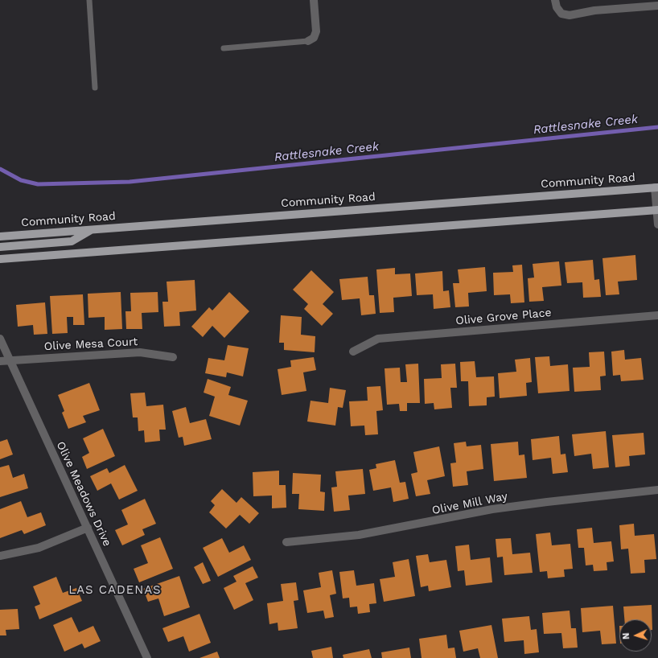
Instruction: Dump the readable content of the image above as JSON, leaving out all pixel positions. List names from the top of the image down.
{
  "streets": {
    "main road": ["Community Road"],
    "street": [
      "Olive Grove Place",
      "Olive Mesa Court",
      "Olive Meadows Drive",
      "Olive Mill Way"
    ]
  },
  "crossings": [
    ["Olive Mesa Court", "Olive Meadows Drive"]
  ],
  "districts": ["LAS CADENAS"],
  "water": ["Rattlesnake Creek"],
  "north": "left"
}
